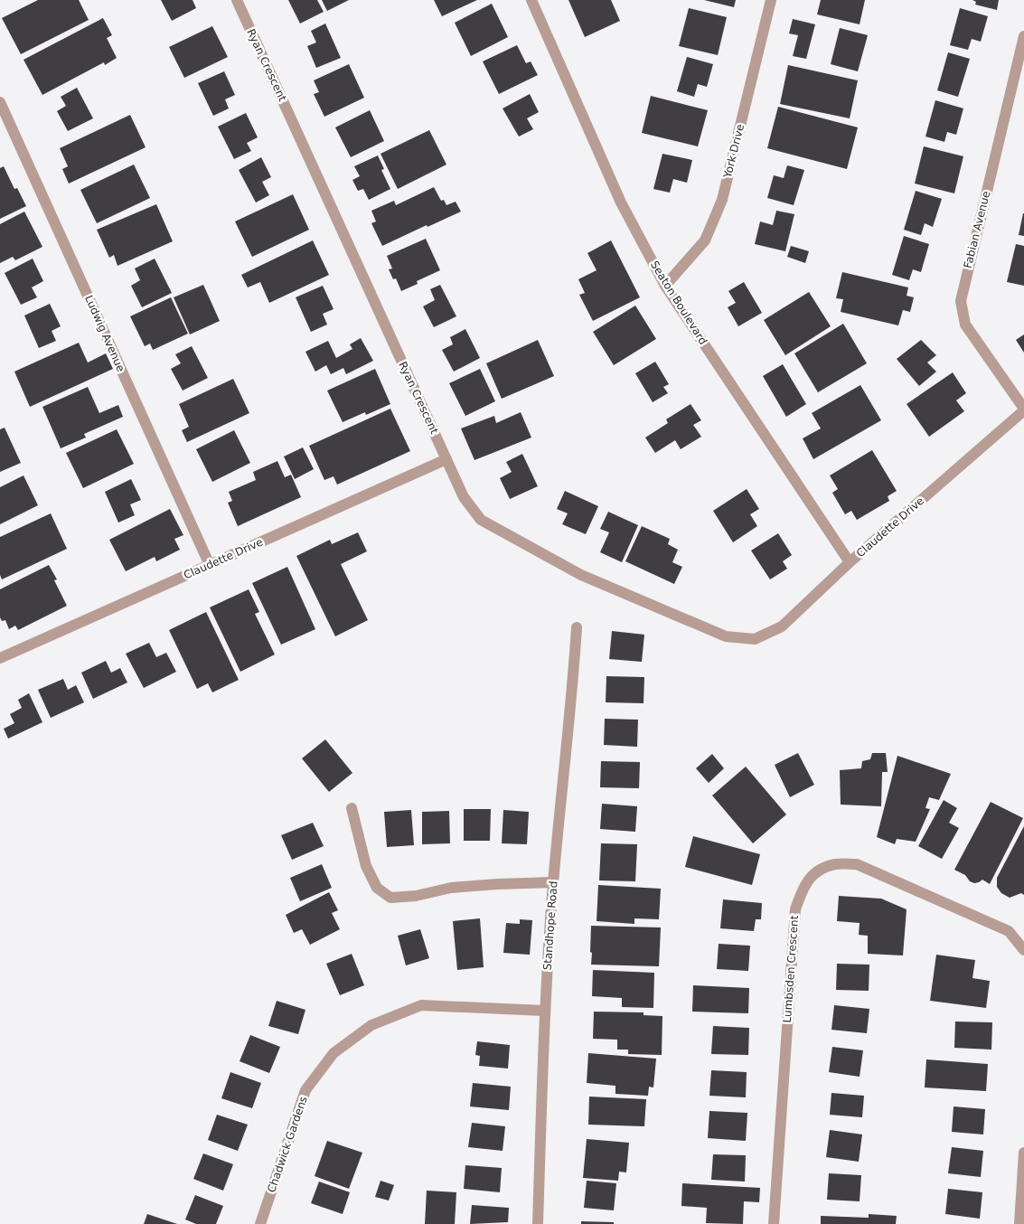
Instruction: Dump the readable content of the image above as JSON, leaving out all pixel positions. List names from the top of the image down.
{
  "streets": {
    "street": [
      "Ryan Crescent",
      "York Drive",
      "Fabian Avenue",
      "Seaton Boulevard",
      "Ludwig Avenue",
      "Claudette Drive",
      "Standhope Road",
      "Lumbsden Crescent",
      "Chadwick Gardens"
    ]
  },
  "crossings": [
    ["Ryan Crescent", "Claudette Drive"],
    ["York Drive", "Seaton Boulevard"],
    ["Fabian Avenue", "Claudette Drive"],
    ["Seaton Boulevard", "Claudette Drive"],
    ["Ludwig Avenue", "Claudette Drive"],
    ["Standhope Road", "Chadwick Gardens"]
  ]
}
